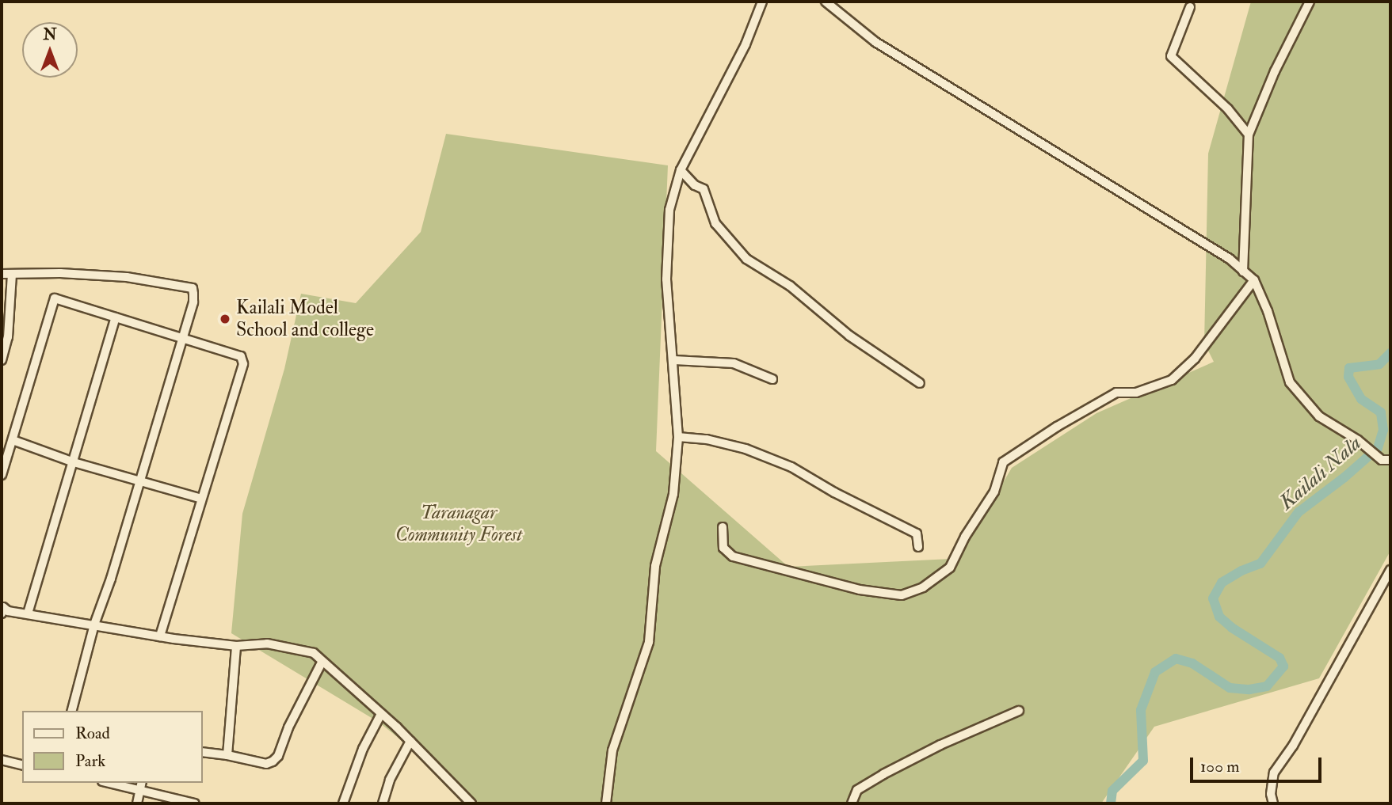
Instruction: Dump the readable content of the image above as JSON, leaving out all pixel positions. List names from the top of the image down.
{
  "water": ["Kailali Nala"],
  "parks": ["Taranagar Community Forest"],
  "places": ["Kailali Model School and college"],
  "legend": ["Road", "Park"],
  "scale_bar": "100 m",
  "north": "top"
}
